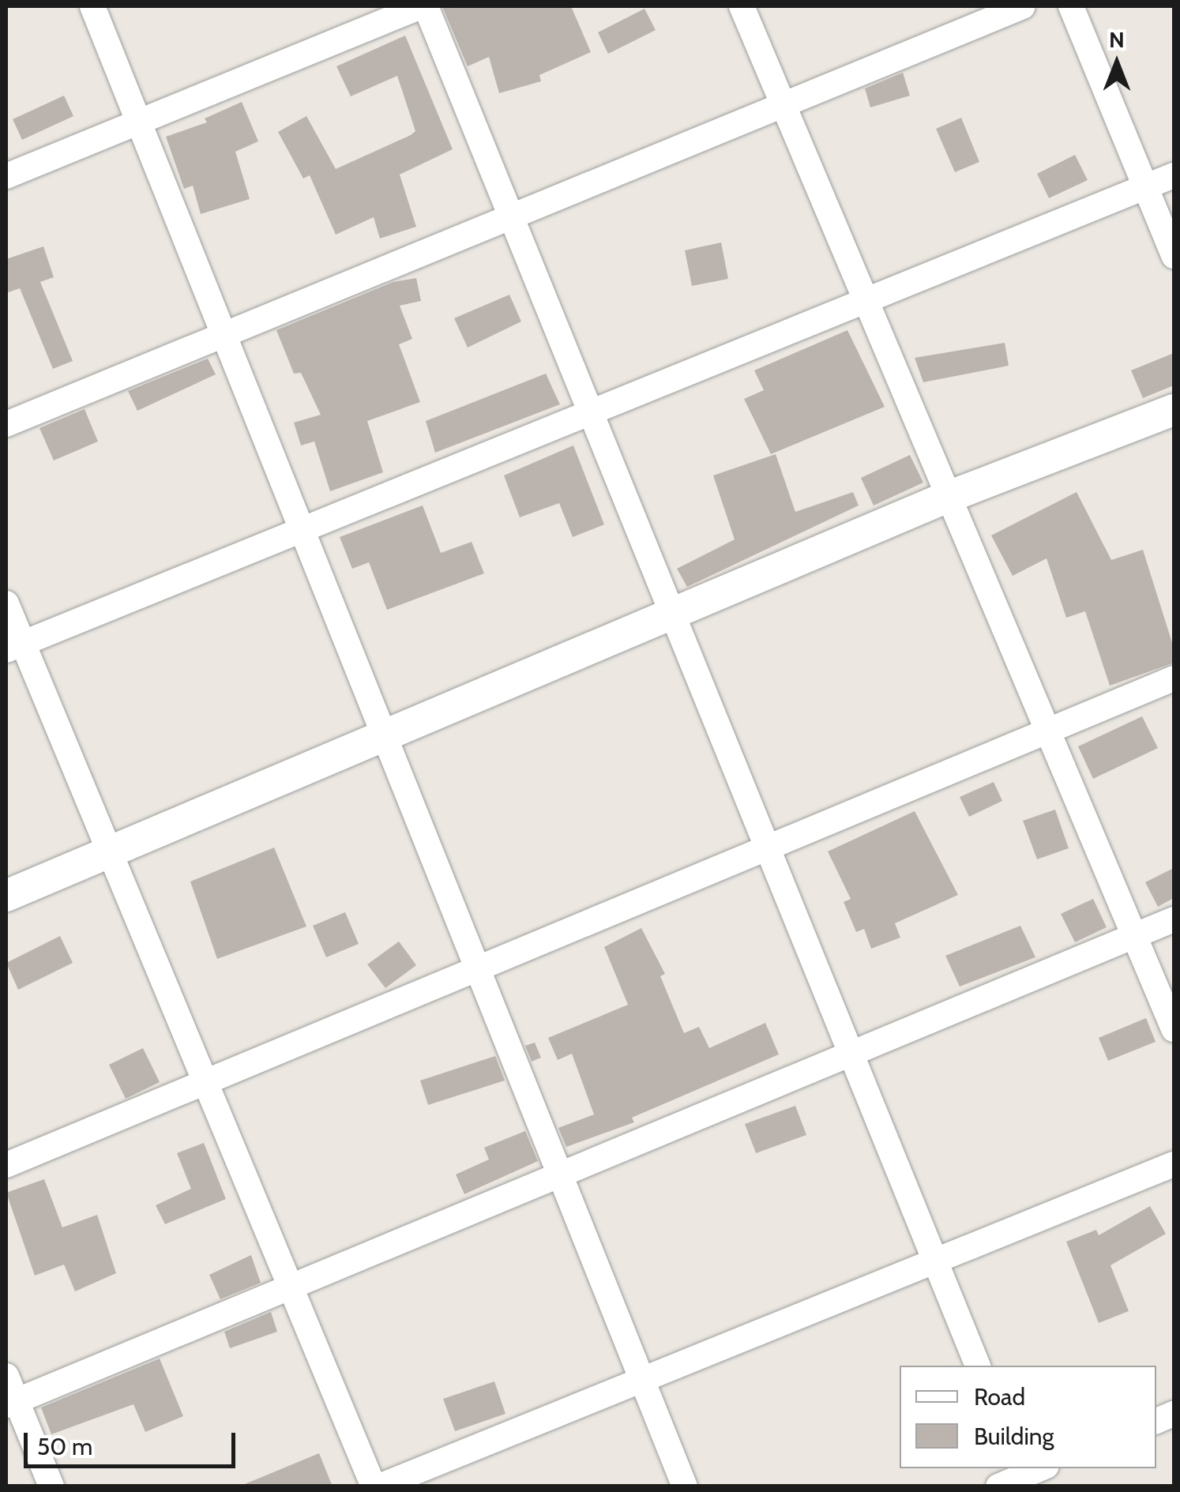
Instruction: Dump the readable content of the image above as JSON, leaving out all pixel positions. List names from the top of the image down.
{
  "legend": ["Road", "Building"],
  "scale_bar": "50 m",
  "north": "top"
}
